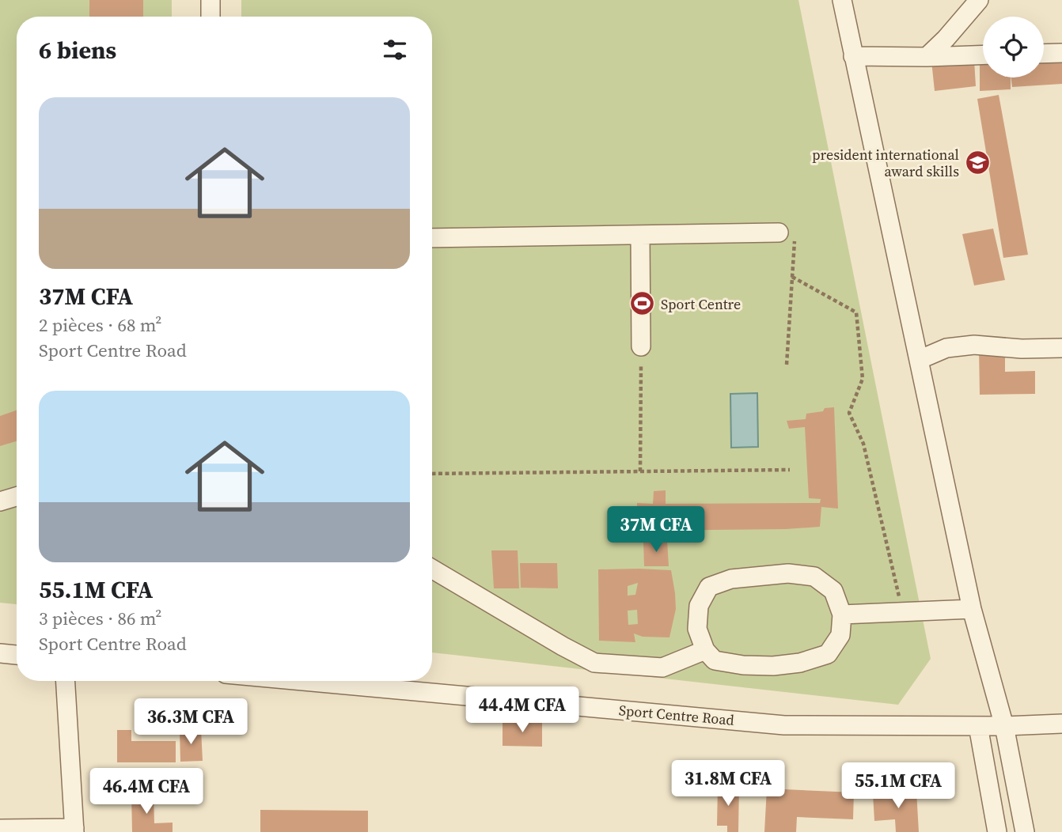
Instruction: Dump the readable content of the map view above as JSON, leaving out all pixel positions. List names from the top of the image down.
{
  "streets": {
    "street": ["Sport Centre Road"]
  },
  "places": {
    "school or university": ["president international award skills"],
    "sports": ["Sport Centre"]
  },
  "page": {
    "heading": "6 biens",
    "list": [
      {
        "name": "37M CFA",
        "note": "2 pièces · 68 m² · Sport Centre Road"
      },
      {
        "name": "55.1M CFA",
        "note": "3 pièces · 86 m² · Sport Centre Road"
      }
    ],
    "price": [
      "37M CFA",
      "44.4M CFA",
      "36.3M CFA",
      "31.8M CFA",
      "55.1M CFA",
      "46.4M CFA"
    ]
  }
}
